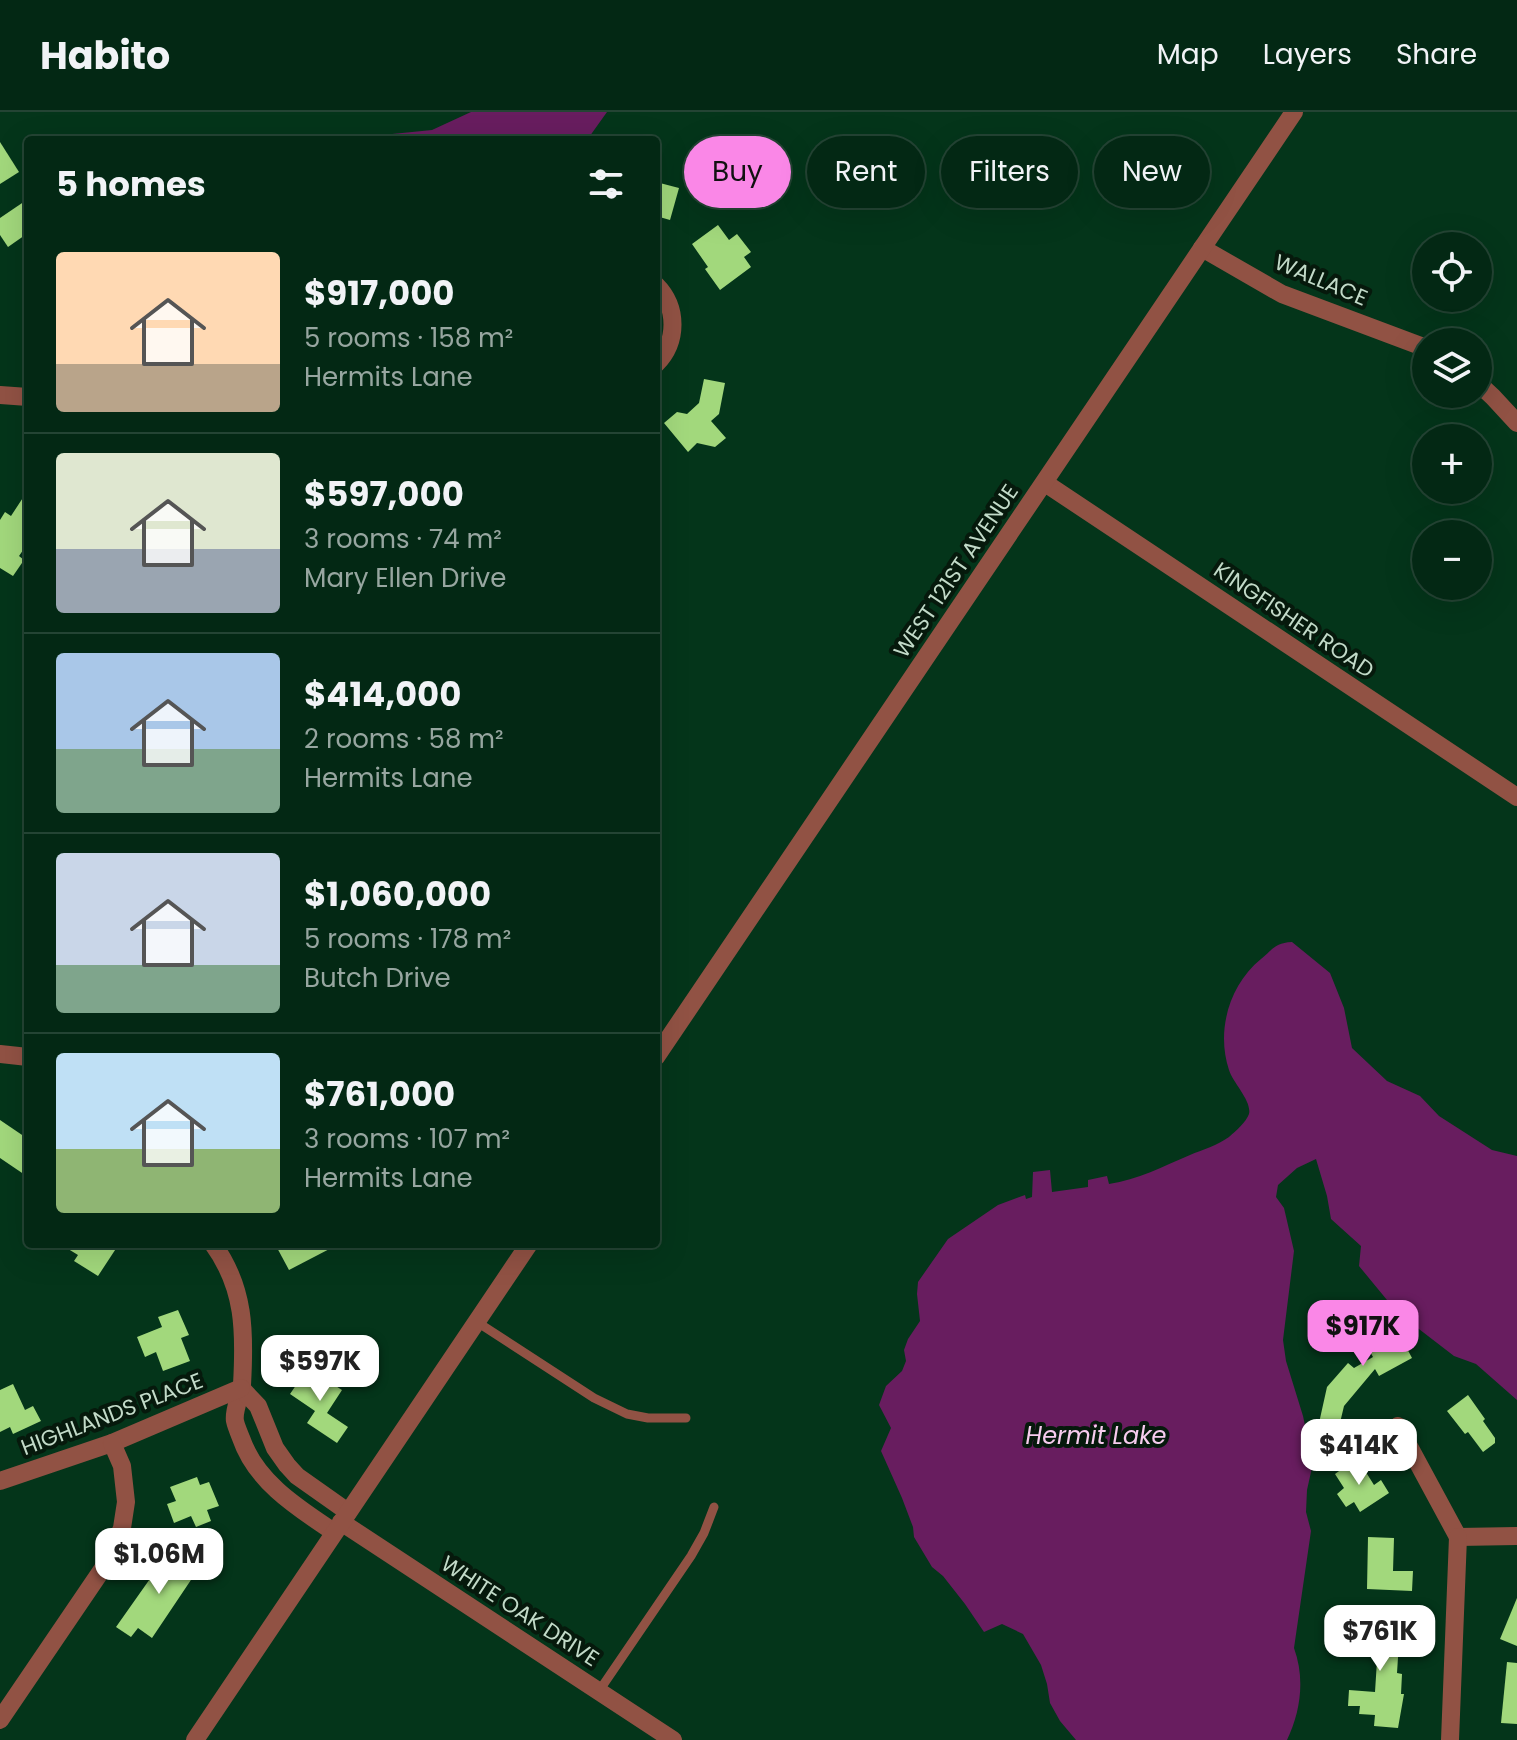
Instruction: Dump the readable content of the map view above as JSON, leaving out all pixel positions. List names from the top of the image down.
{
  "streets": {
    "street": [
      "WALLACE",
      "WEST 121ST AVENUE",
      "KINGFISHER ROAD",
      "HIGHLANDS PLACE",
      "WHITE OAK DRIVE"
    ]
  },
  "crossings": [
    ["WALLACE", "WEST 121ST AVENUE"],
    ["WEST 121ST AVENUE", "KINGFISHER ROAD"]
  ],
  "water": ["Hermit Lake"],
  "page": {
    "header": "Habito",
    "nav": ["Map", "Layers", "Share"],
    "chip": [
      "Buy",
      "Rent",
      "Filters",
      "New"
    ],
    "heading": "5 homes",
    "map_buttons": ["+", "−"],
    "list": [
      {
        "name": "$917,000",
        "note": "5 rooms · 158 m² · Hermits Lane"
      },
      {
        "name": "$597,000",
        "note": "3 rooms · 74 m² · Mary Ellen Drive"
      },
      {
        "name": "$414,000",
        "note": "2 rooms · 58 m² · Hermits Lane"
      },
      {
        "name": "$1,060,000",
        "note": "5 rooms · 178 m² · Butch Drive"
      },
      {
        "name": "$761,000",
        "note": "3 rooms · 107 m² · Hermits Lane"
      }
    ],
    "price": [
      "$917K",
      "$597K",
      "$414K",
      "$1.06M",
      "$761K"
    ]
  }
}
